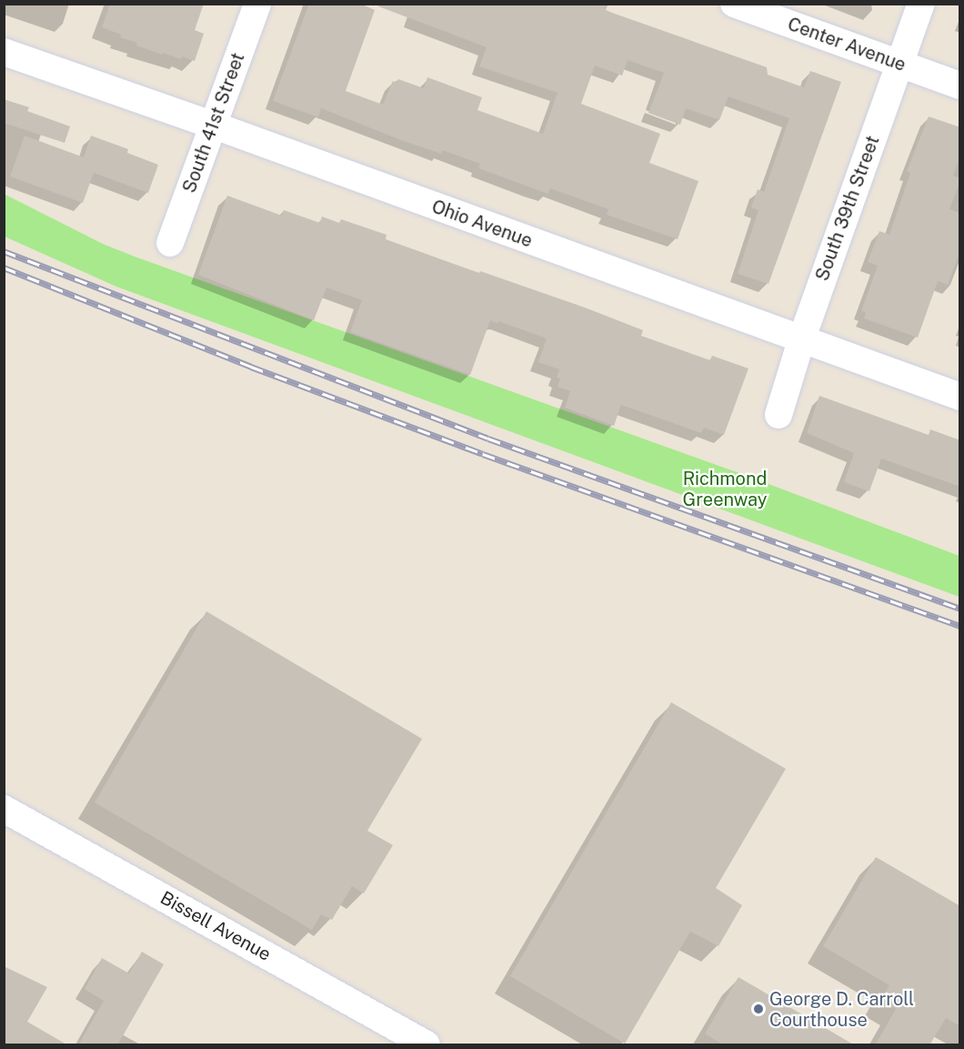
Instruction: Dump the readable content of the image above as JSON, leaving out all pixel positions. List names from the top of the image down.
{
  "streets": {
    "street": [
      "Center Avenue",
      "South 41st Street",
      "South 39th Street",
      "Ohio Avenue",
      "Bissell Avenue"
    ]
  },
  "crossings": [
    ["Center Avenue", "South 39th Street"],
    ["South 41st Street", "Ohio Avenue"],
    ["South 39th Street", "Ohio Avenue"]
  ],
  "parks": ["Richmond Greenway"],
  "places": ["George D. Carroll Courthouse"]
}
